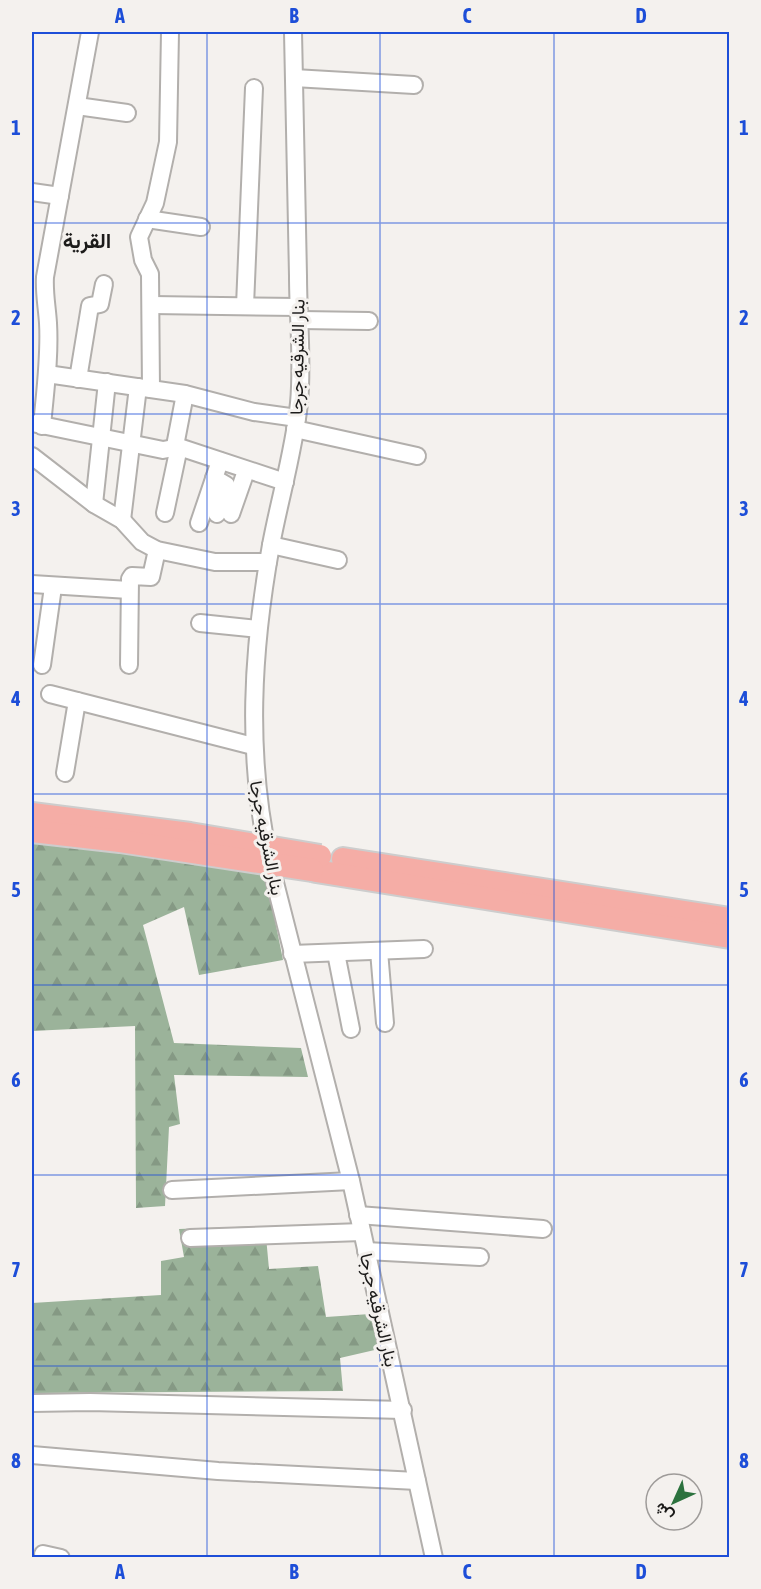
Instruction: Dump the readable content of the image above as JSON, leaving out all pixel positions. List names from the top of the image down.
{
  "streets": {
    "street": ["بنار الشرقيه جرجا"]
  },
  "districts": ["القرية"],
  "north": "bottom left",
  "grid": {
    "columns": [
      "A",
      "B",
      "C",
      "D"
    ],
    "rows": [
      "1",
      "2",
      "3",
      "4",
      "5",
      "6",
      "7",
      "8"
    ]
  }
}
